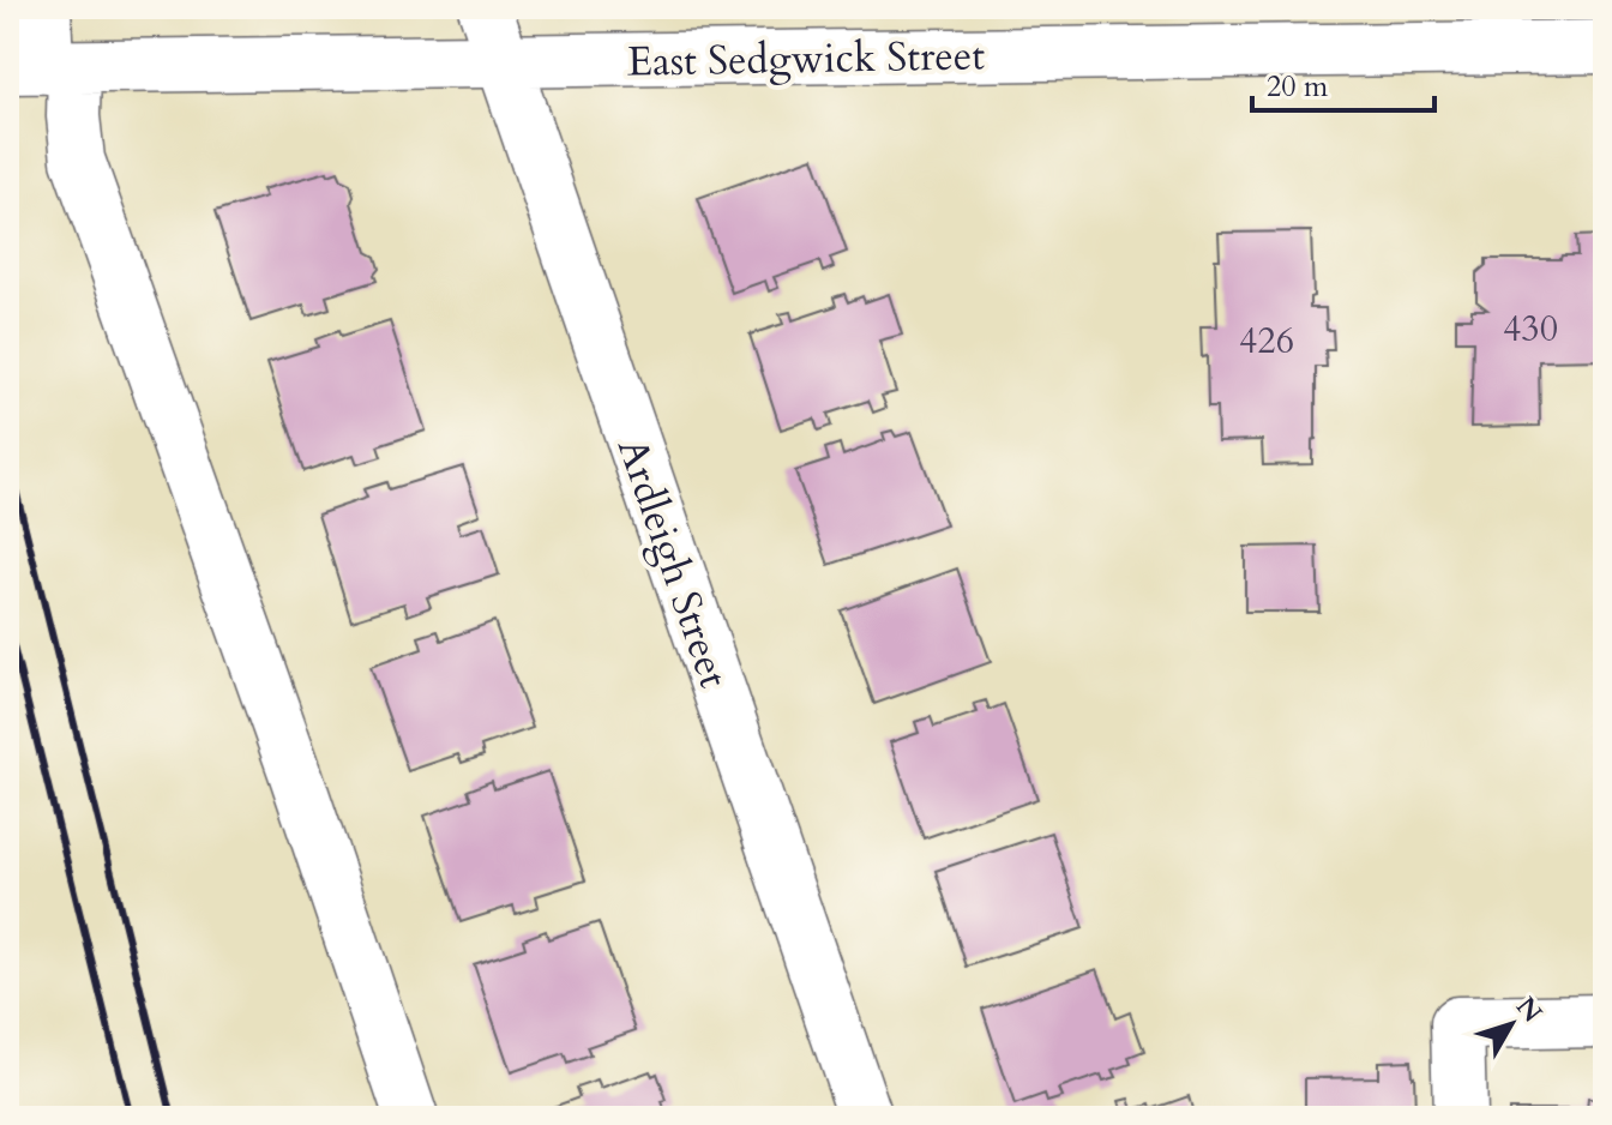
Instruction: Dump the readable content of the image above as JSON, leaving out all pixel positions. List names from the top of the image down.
{
  "streets": {
    "street": ["East Sedgwick Street", "Ardleigh Street"]
  },
  "crossings": [
    ["East Sedgwick Street", "Ardleigh Street"]
  ],
  "house_numbers": ["430", "426"],
  "scale_bar": "20 m",
  "north": "top right"
}
